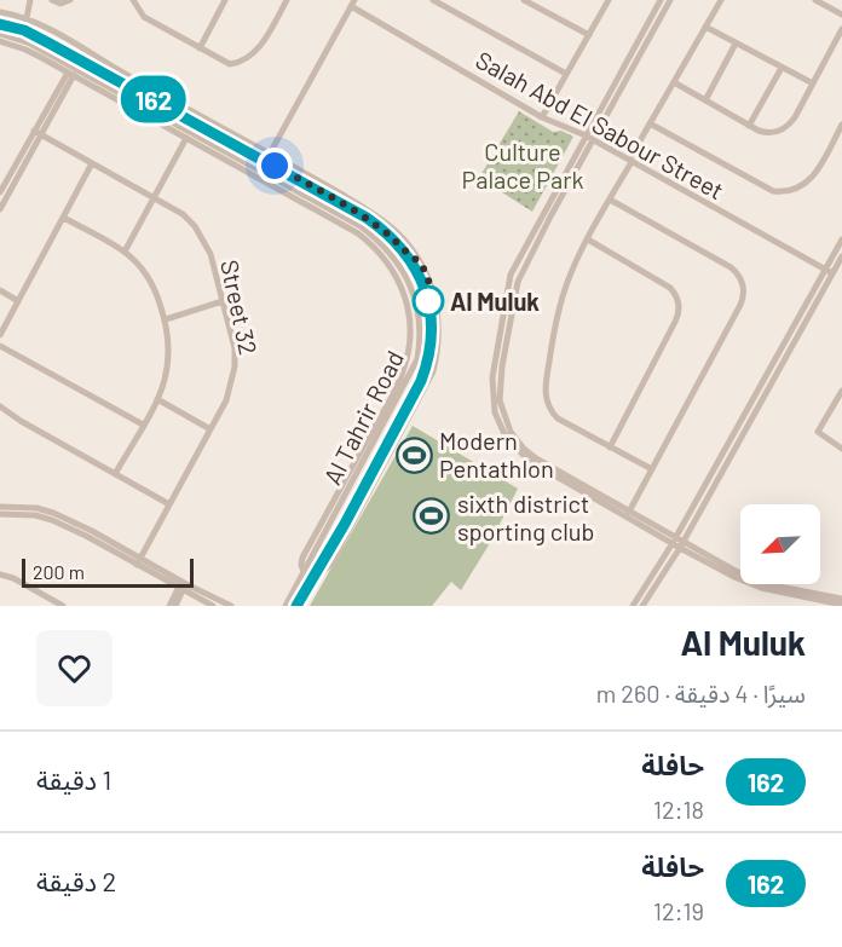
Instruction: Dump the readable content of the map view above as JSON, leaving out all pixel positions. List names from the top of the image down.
{
  "streets": {
    "street": ["Salah Abd El Sabour Street", "Street 32", "Al Tahrir Road"]
  },
  "parks": ["Culture Palace Park"],
  "places": {
    "other": ["Al Muluk"],
    "sports": ["Modern Pentathlon", "sixth district sporting club"]
  },
  "lines": ["bus line 162"],
  "scale_bar": "200 m",
  "north": "bottom left",
  "page": {
    "on_map": "162",
    "scale": "200 m",
    "heading": ["Al Muluk", "سيرًا · 4 دقيقة · 260 m"],
    "list": [
      {
        "mark": "162",
        "name": "حافلة",
        "note": "12:18",
        "value": "1 دقيقة"
      },
      {
        "mark": "162",
        "name": "حافلة",
        "note": "12:19",
        "value": "2 دقيقة"
      }
    ]
  }
}
